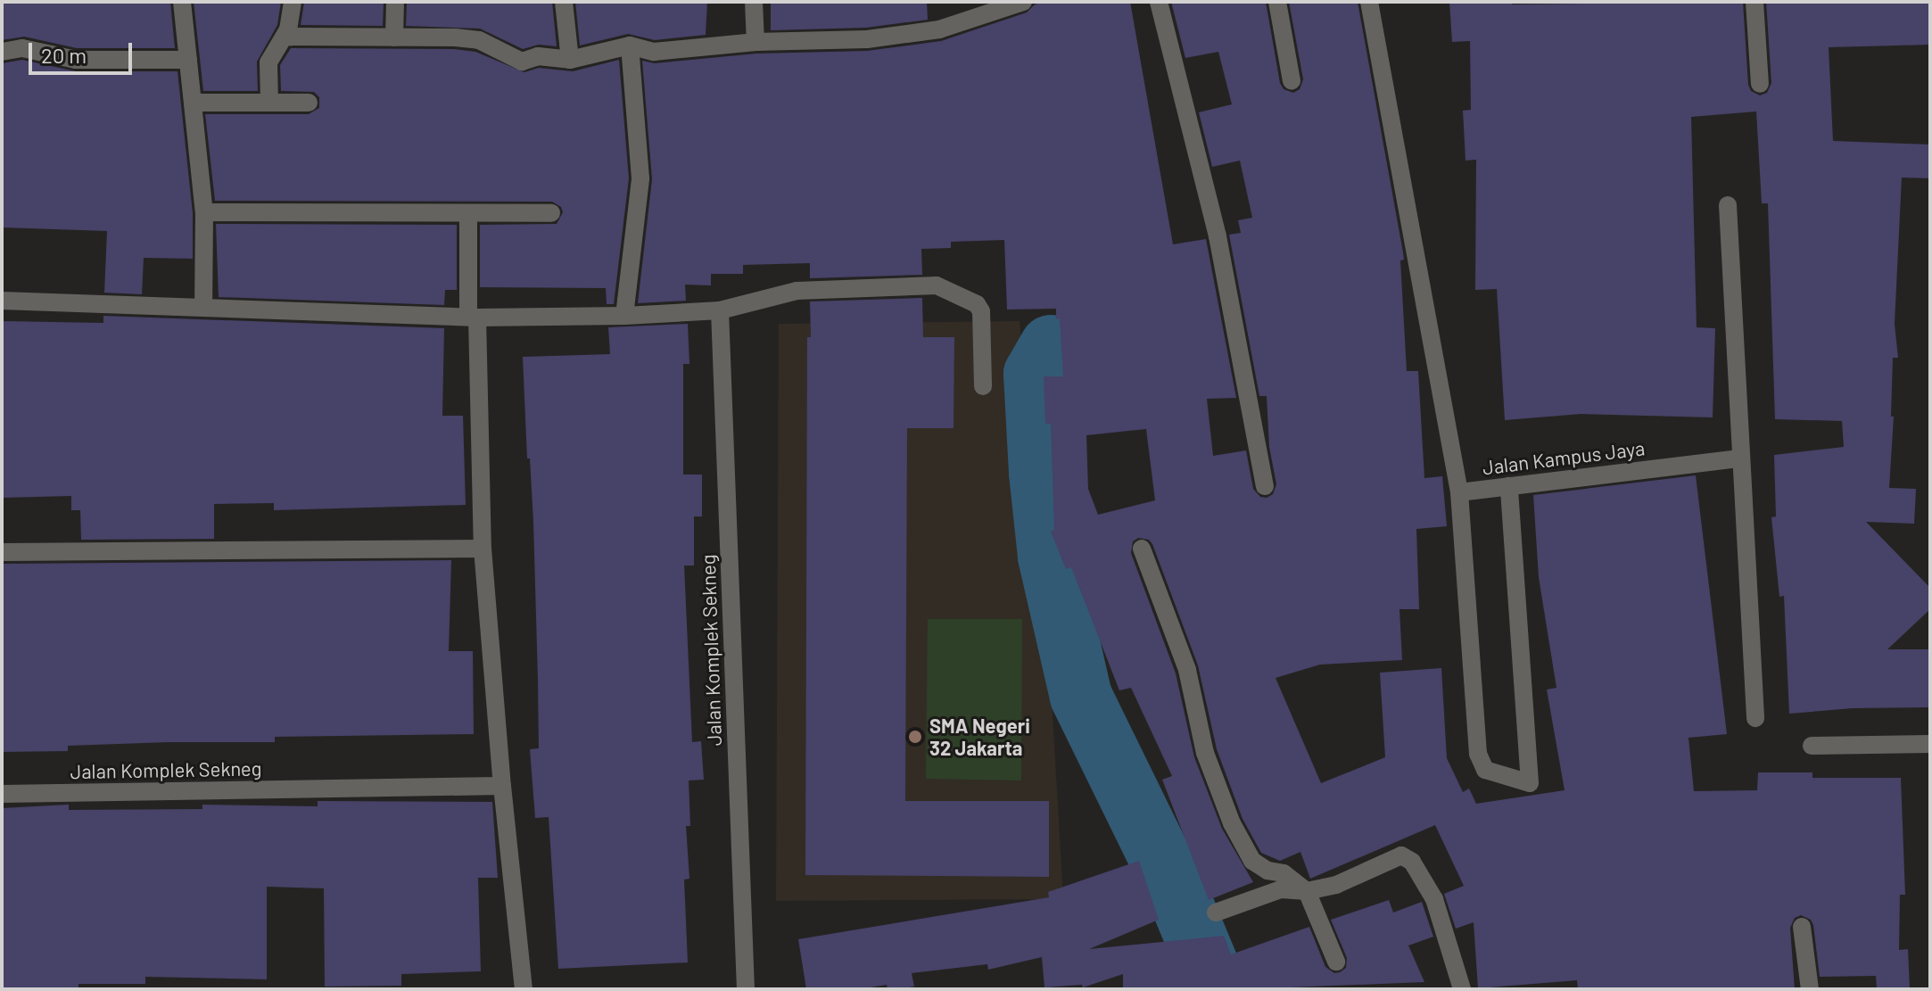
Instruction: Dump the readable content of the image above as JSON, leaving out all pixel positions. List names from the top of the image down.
{
  "streets": {
    "street": ["Jalan Kampus Jaya", "Jalan Komplek Sekneg"]
  },
  "places": ["SMA Negeri 32 Jakarta"],
  "scale_bar": "20 m"
}
